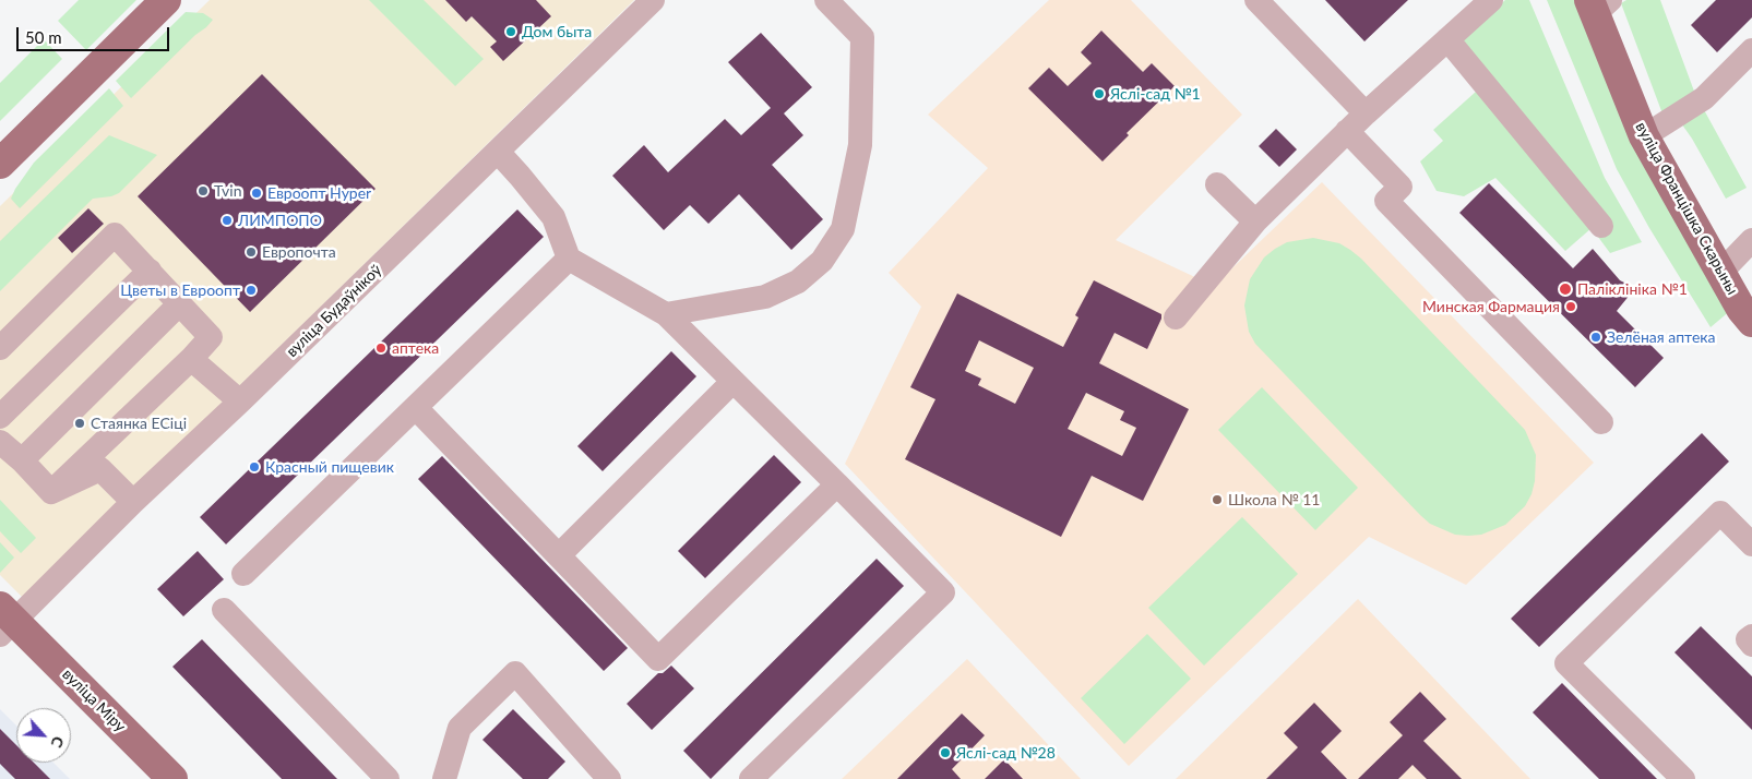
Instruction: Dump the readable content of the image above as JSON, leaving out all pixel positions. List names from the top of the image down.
{
  "streets": {
    "main road": ["вуліца Францішка Скарыны", "вуліца Міру"],
    "street": ["вуліца Будаўнікоў"]
  },
  "crossings": [
    ["вуліца Будаўнікоў", "вуліца Міру"]
  ],
  "places": [
    "Дом быта",
    "Яслі-сад №1",
    "Tvin",
    "Евроопт Hyper",
    "ЛИМПОПО",
    "Европочта",
    "Паліклініка №1",
    "Цветы в Евроопт",
    "Минская Фармация",
    "Зелёная аптека",
    "аптека",
    "Стаянка ЕСіці",
    "Красный пищевик",
    "Школа № 11",
    "Яслі-сад №28"
  ],
  "scale_bar": "50 m",
  "north": "bottom right"
}
